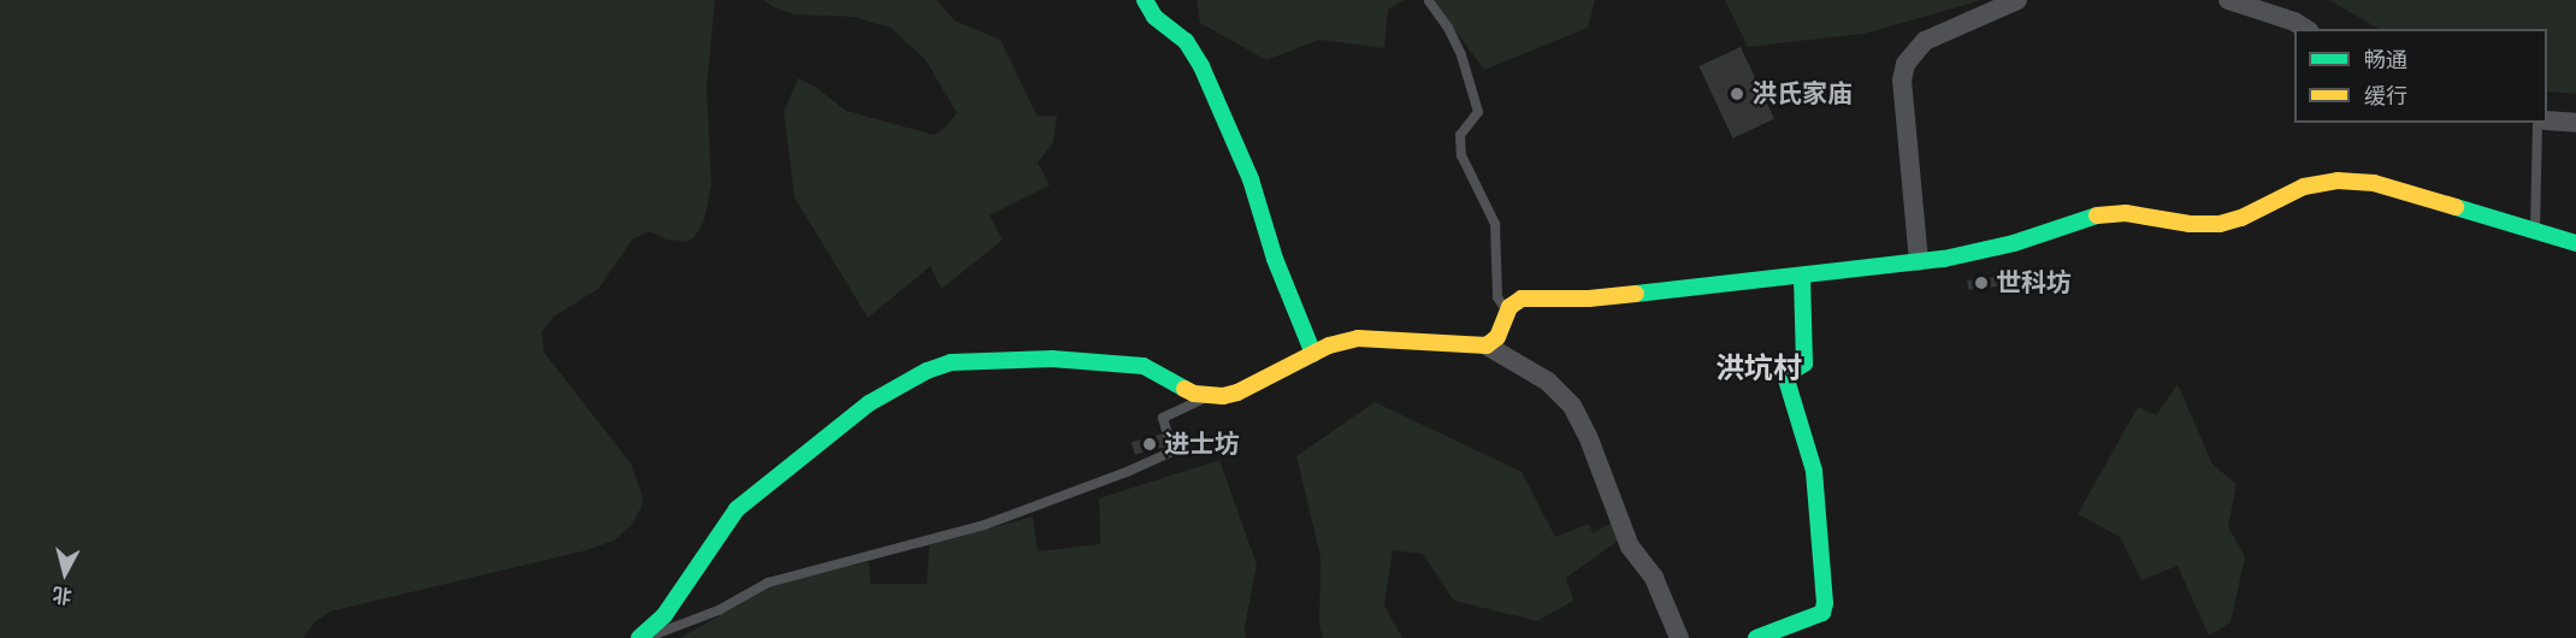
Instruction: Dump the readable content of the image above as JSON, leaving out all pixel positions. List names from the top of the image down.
{
  "districts": ["洪坑村"],
  "places": ["洪氏家庙", "世科坊", "进士坊"],
  "legend": ["畅通", "缓行"],
  "north": "bottom"
}
